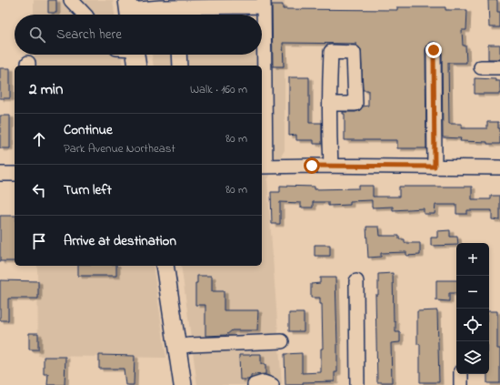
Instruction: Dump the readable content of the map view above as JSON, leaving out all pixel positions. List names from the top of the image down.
{
  "page": {
    "search": "Search here",
    "heading": ["2 min", "Walk · 160 m"],
    "list": [
      ["Continue", "Park Avenue Northeast", "80 m"],
      ["Turn left", "80 m"],
      "Arrive at destination"
    ],
    "map_buttons": ["+", "−"]
  }
}
